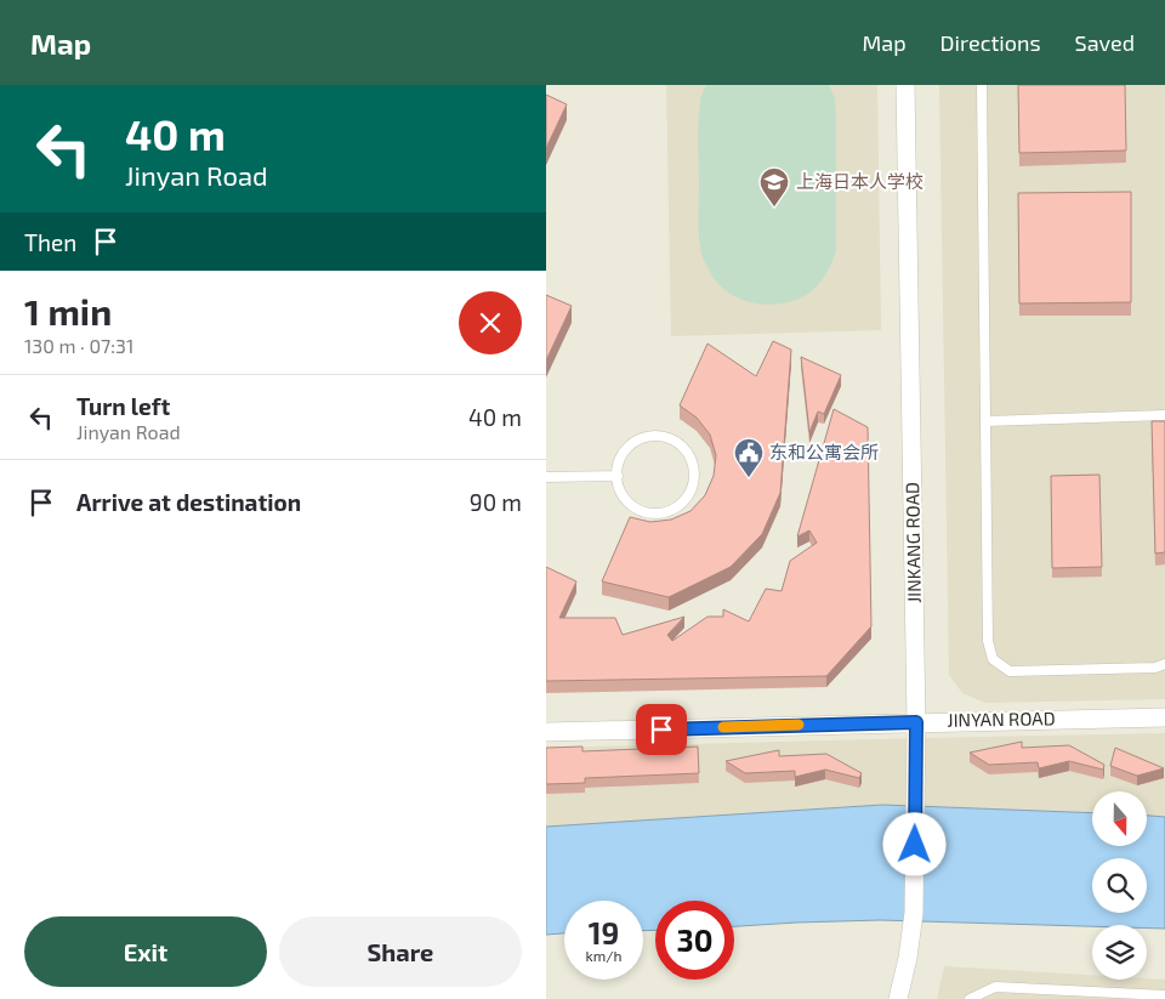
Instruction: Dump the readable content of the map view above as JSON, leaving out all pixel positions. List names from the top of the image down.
{
  "streets": {
    "street": ["JINKANG ROAD", "JINYAN ROAD"]
  },
  "crossings": [
    ["JINKANG ROAD", "JINYAN ROAD"]
  ],
  "places": {
    "school or university": ["上海日本人学校"],
    "public building": ["东和公寓会所"]
  },
  "north": "bottom",
  "page": {
    "header": "Map",
    "nav": ["Map", "Directions", "Saved"],
    "turn": ["40 m", "Jinyan Road"],
    "then": "Then",
    "heading": ["1 min", "130 m · 07:31"],
    "list": [
      {
        "name": "Turn left",
        "note": "Jinyan Road",
        "value": "40 m"
      },
      {
        "name": "Arrive at destination",
        "value": "90 m"
      }
    ],
    "speed": "19 km/h",
    "limit": "30",
    "buttons": ["Exit", "Share"]
  }
}
